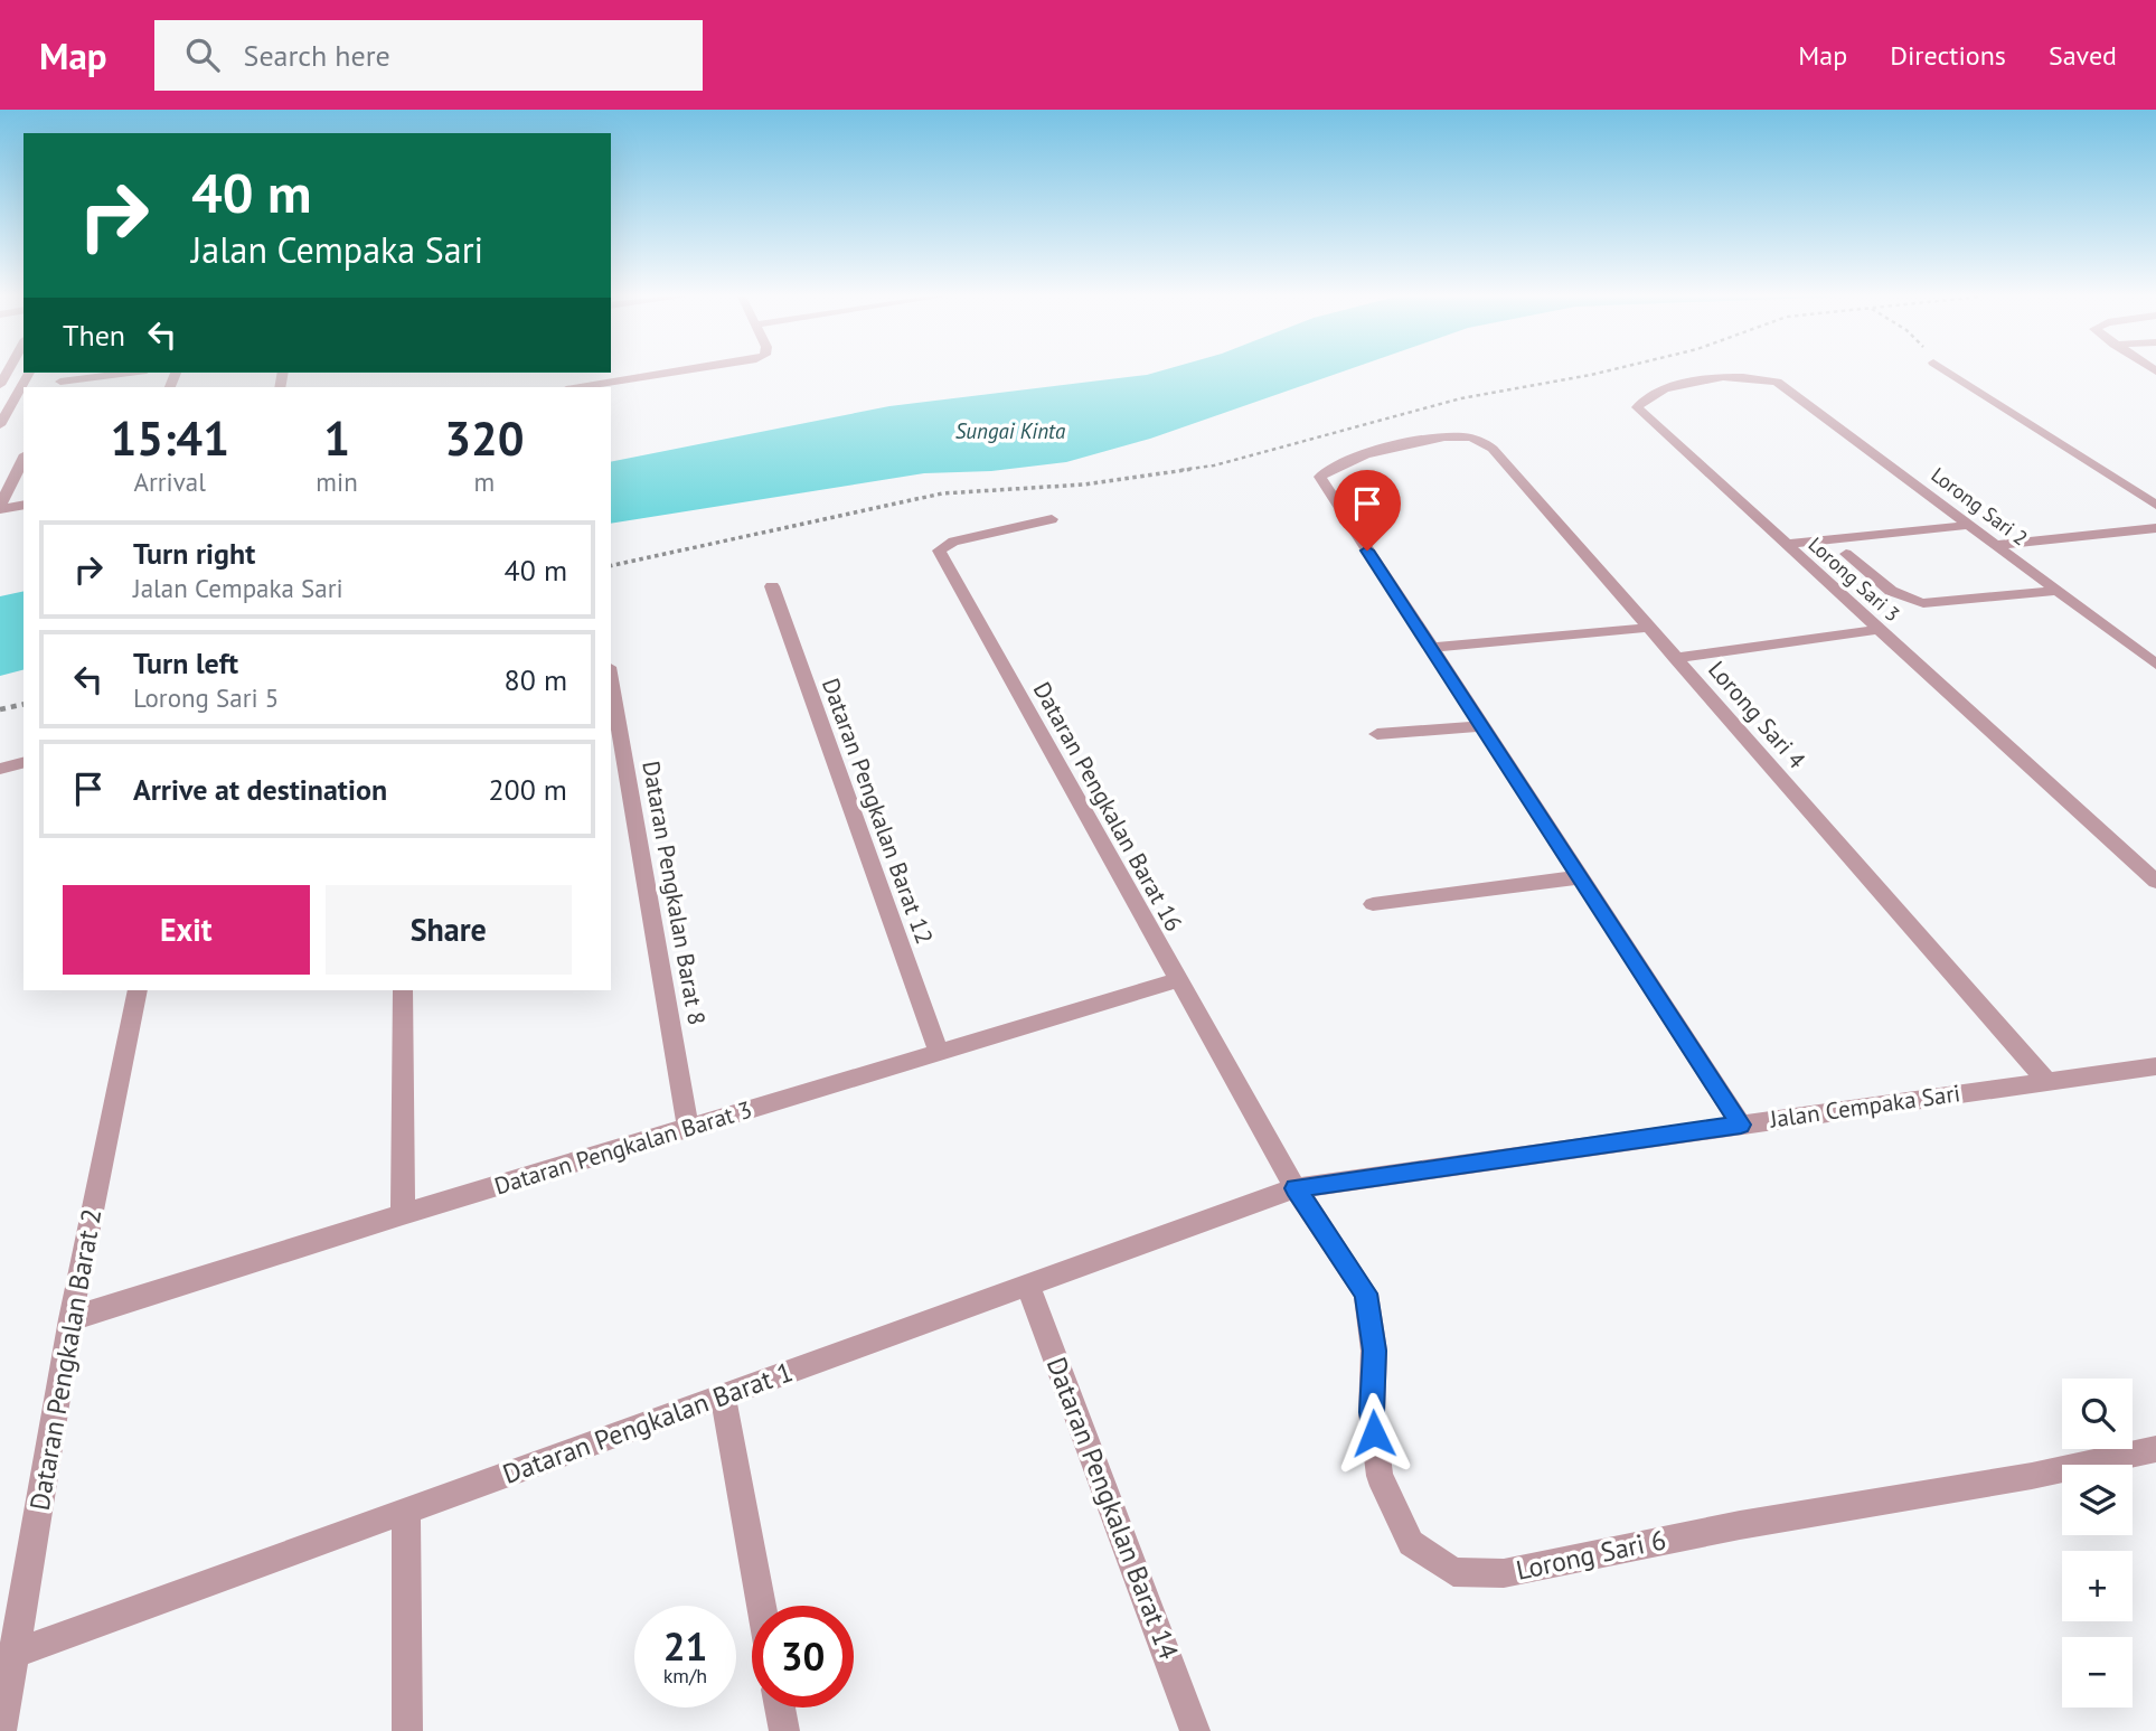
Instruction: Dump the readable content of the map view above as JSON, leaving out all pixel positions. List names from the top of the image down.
{
  "streets": {
    "street": [
      "Lorong Sari 2",
      "Lorong Sari 3",
      "Lorong Sari 4",
      "Dataran Pengkalan Barat 16",
      "Dataran Pengkalan Barat 12",
      "Dataran Pengkalan Barat 8",
      "Jalan Cempaka Sari",
      "Dataran Pengkalan Barat 3",
      "Dataran Pengkalan Barat 2",
      "Dataran Pengkalan Barat 1",
      "Dataran Pengkalan Barat 14",
      "Lorong Sari 6"
    ]
  },
  "crossings": [
    ["Lorong Sari 2", "Lorong Sari 3"],
    ["Lorong Sari 4", "Jalan Cempaka Sari"],
    ["Dataran Pengkalan Barat 16", "Jalan Cempaka Sari"],
    ["Dataran Pengkalan Barat 16", "Dataran Pengkalan Barat 3"],
    ["Dataran Pengkalan Barat 16", "Dataran Pengkalan Barat 1"],
    ["Dataran Pengkalan Barat 16", "Lorong Sari 6"],
    ["Dataran Pengkalan Barat 12", "Dataran Pengkalan Barat 3"],
    ["Dataran Pengkalan Barat 8", "Dataran Pengkalan Barat 3"],
    ["Jalan Cempaka Sari", "Dataran Pengkalan Barat 1"],
    ["Jalan Cempaka Sari", "Lorong Sari 6"],
    ["Dataran Pengkalan Barat 3", "Dataran Pengkalan Barat 2"],
    ["Dataran Pengkalan Barat 2", "Dataran Pengkalan Barat 1"],
    ["Dataran Pengkalan Barat 1", "Dataran Pengkalan Barat 14"],
    ["Dataran Pengkalan Barat 1", "Lorong Sari 6"]
  ],
  "water": ["Sungai Kinta"],
  "page": {
    "header": "Map",
    "search": "Search here",
    "nav": ["Map", "Directions", "Saved"],
    "turn": ["40 m", "Jalan Cempaka Sari"],
    "then": "Then",
    "eta": [
      "15:41",
      "Arrival",
      "1",
      "min",
      "320",
      "m"
    ],
    "list": [
      {
        "name": "Turn right",
        "note": "Jalan Cempaka Sari",
        "value": "40 m"
      },
      {
        "name": "Turn left",
        "note": "Lorong Sari 5",
        "value": "80 m"
      },
      {
        "name": "Arrive at destination",
        "value": "200 m"
      }
    ],
    "buttons": ["Exit", "Share"],
    "map_buttons": ["+", "−"],
    "speed": "21 km/h",
    "limit": "30"
  }
}
